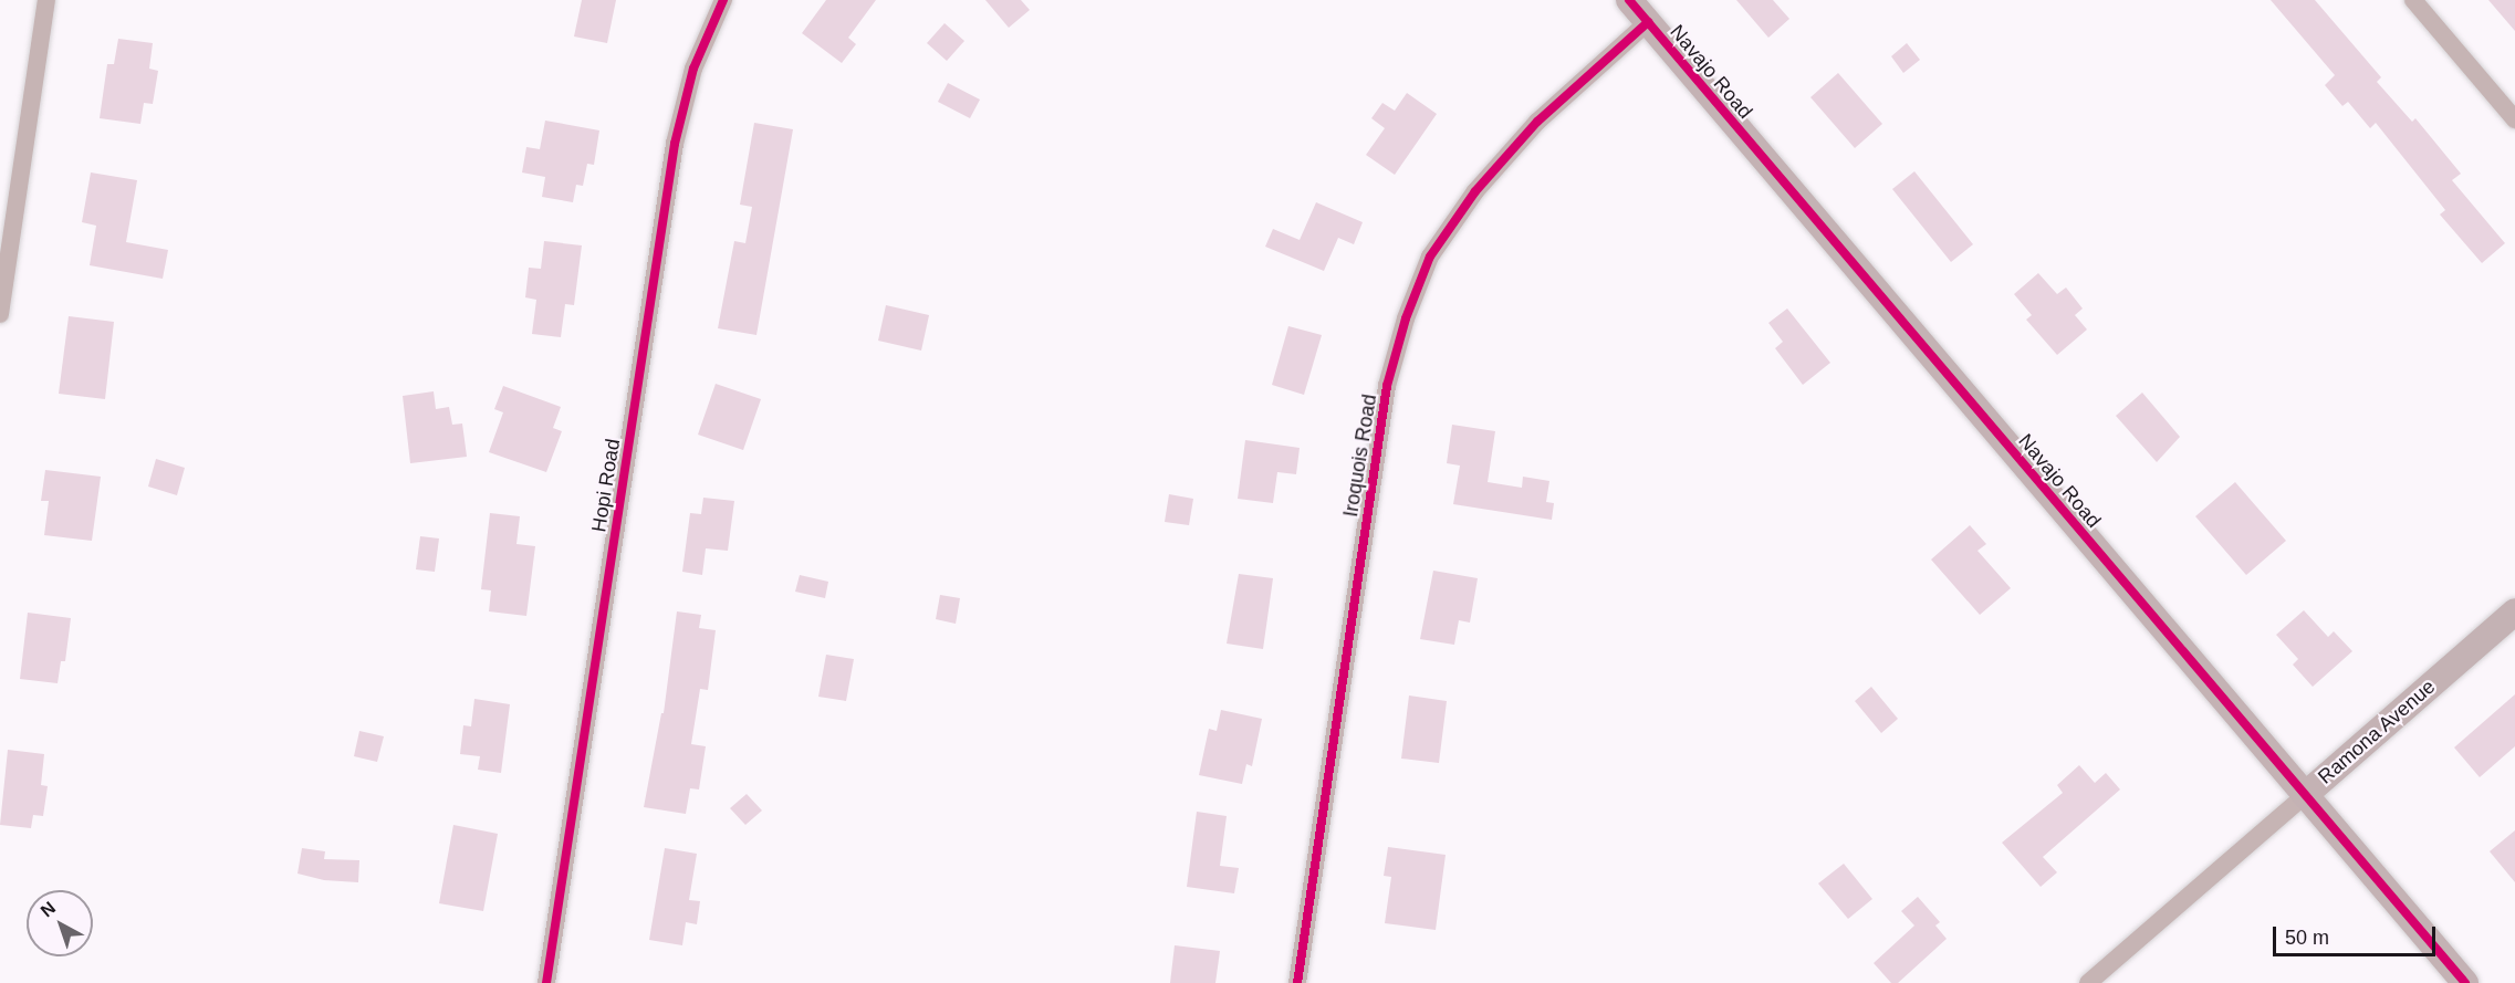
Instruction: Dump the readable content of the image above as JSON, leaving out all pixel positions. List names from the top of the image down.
{
  "streets": {
    "main road": ["Navajo Road", "Ramona Avenue"],
    "street": ["Iroquois Road", "Hopi Road"]
  },
  "crossings": [
    ["Navajo Road", "Iroquois Road"],
    ["Navajo Road", "Ramona Avenue"]
  ],
  "scale_bar": "50 m",
  "north": "top left"
}
